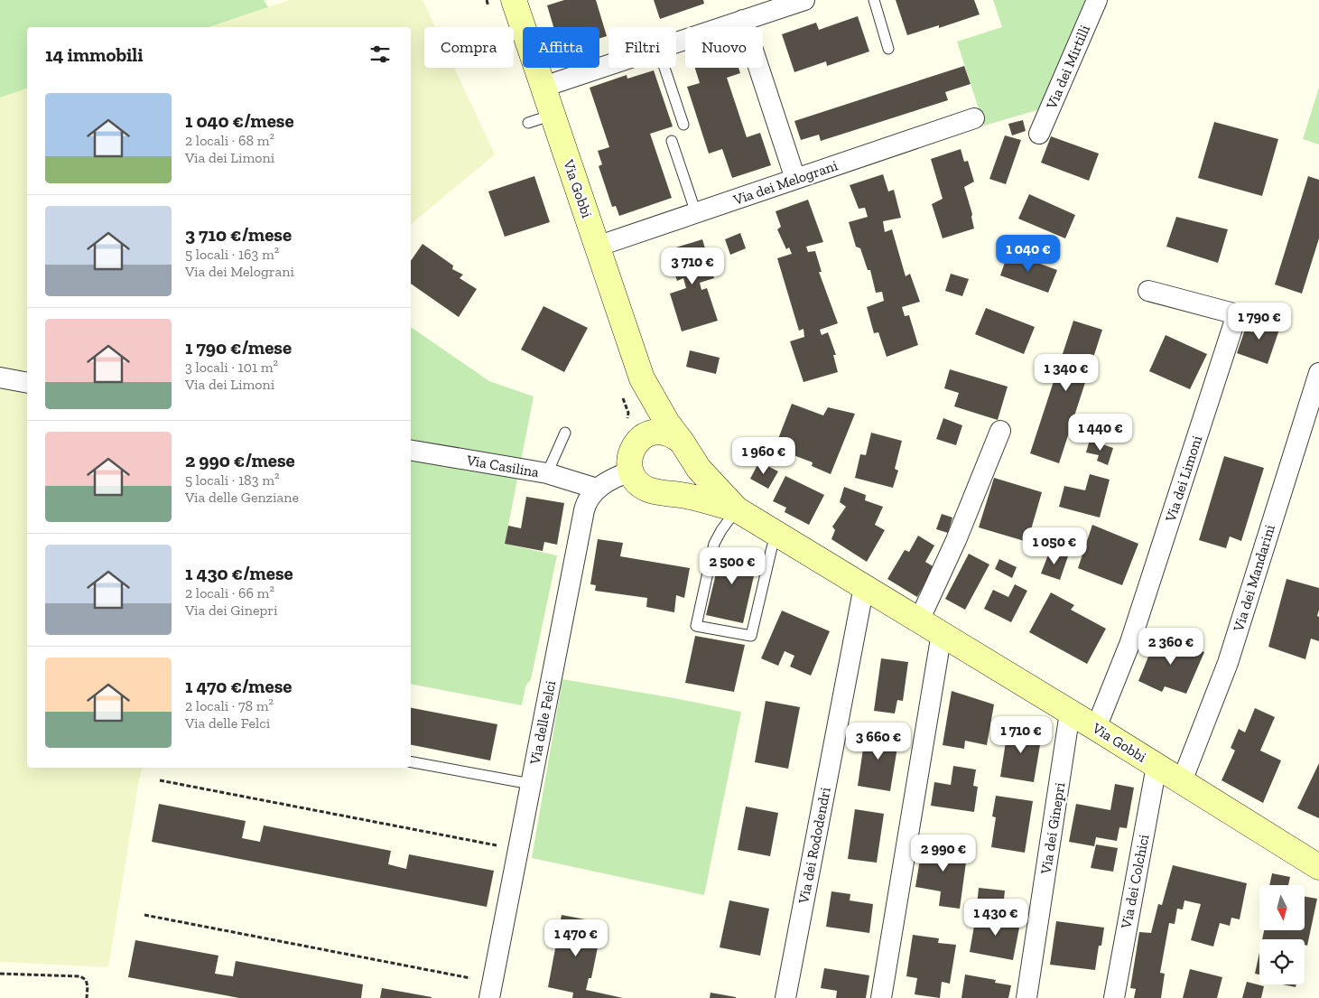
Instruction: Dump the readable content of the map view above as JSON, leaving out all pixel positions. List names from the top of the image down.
{
  "streets": {
    "street": [
      "Via dei Mirtilli",
      "Via dei Melograni",
      "Via Gobbi",
      "Via Casilina",
      "Via dei Limoni",
      "Via dei Mandarini",
      "Via delle Felci",
      "Via dei Ginepri",
      "Via dei Rododendri",
      "Via dei Colchici"
    ]
  },
  "crossings": [
    ["Via dei Melograni", "Via Gobbi"],
    ["Via Gobbi", "Via dei Limoni"],
    ["Via Gobbi", "Via dei Mandarini"],
    ["Via Gobbi", "Via delle Felci"],
    ["Via Gobbi", "Via dei Ginepri"],
    ["Via Gobbi", "Via dei Rododendri"],
    ["Via Gobbi", "Via dei Colchici"],
    ["Via Casilina", "Via delle Felci"]
  ],
  "north": "bottom",
  "page": {
    "chip": [
      "Compra",
      "Affitta",
      "Filtri",
      "Nuovo"
    ],
    "heading": "14 immobili",
    "list": [
      {
        "name": "1 040 €/mese",
        "note": "2 locali · 68 m² · Via dei Limoni"
      },
      {
        "name": "3 710 €/mese",
        "note": "5 locali · 163 m² · Via dei Melograni"
      },
      {
        "name": "1 790 €/mese",
        "note": "3 locali · 101 m² · Via dei Limoni"
      },
      {
        "name": "2 990 €/mese",
        "note": "5 locali · 183 m² · Via delle Genziane"
      },
      {
        "name": "1 430 €/mese",
        "note": "2 locali · 66 m² · Via dei Ginepri"
      },
      {
        "name": "1 470 €/mese",
        "note": "2 locali · 78 m² · Via delle Felci"
      }
    ],
    "price": [
      "1 040 €",
      "3 710 €",
      "1 790 €",
      "1 340 €",
      "1 440 €",
      "1 960 €",
      "1 050 €",
      "2 500 €",
      "2 360 €",
      "1 710 €",
      "3 660 €",
      "2 990 €",
      "1 430 €",
      "1 470 €"
    ]
  }
}
